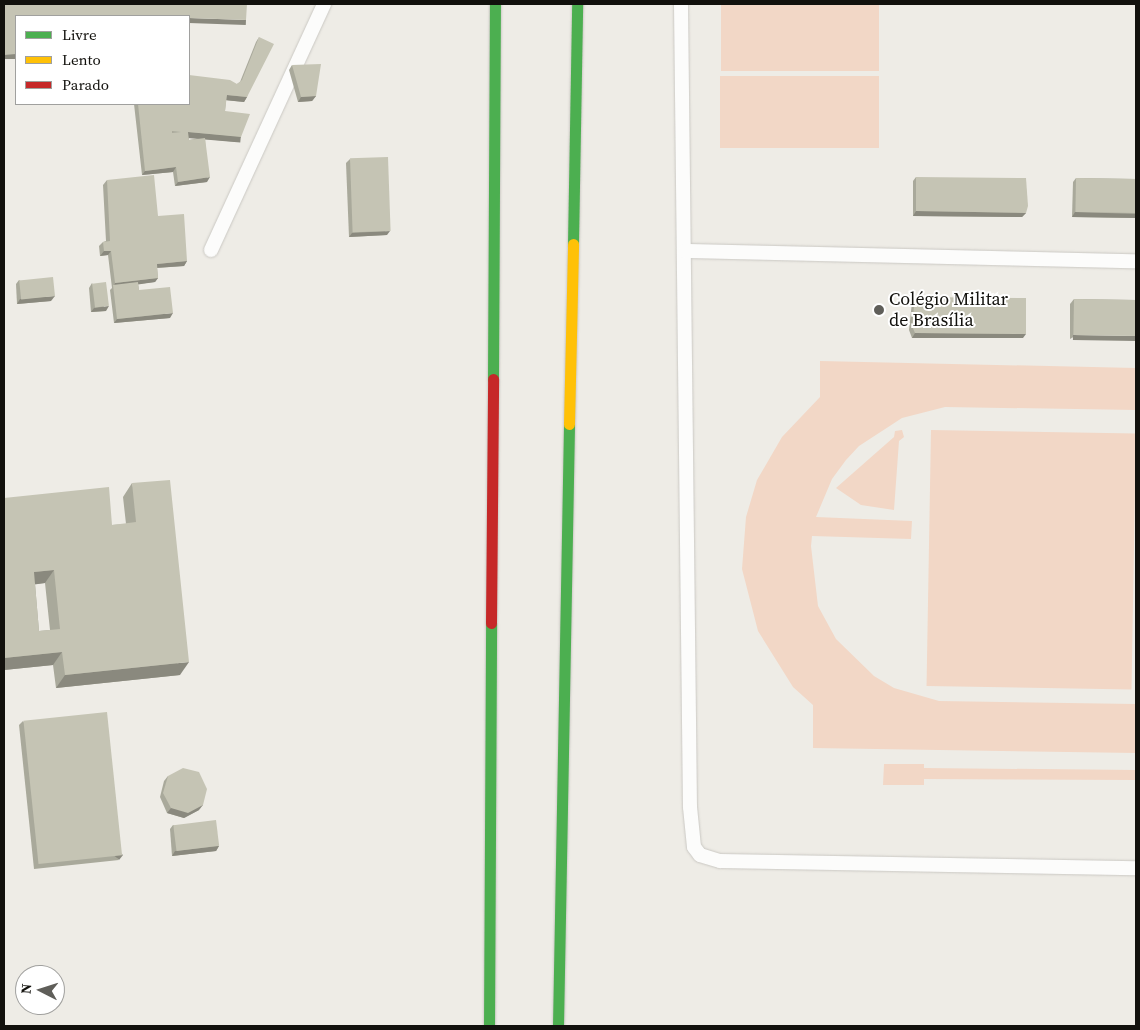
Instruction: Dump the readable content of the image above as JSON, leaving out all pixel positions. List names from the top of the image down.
{
  "places": ["Colégio Militar de Brasília"],
  "legend": ["Livre", "Lento", "Parado"],
  "north": "left"
}
